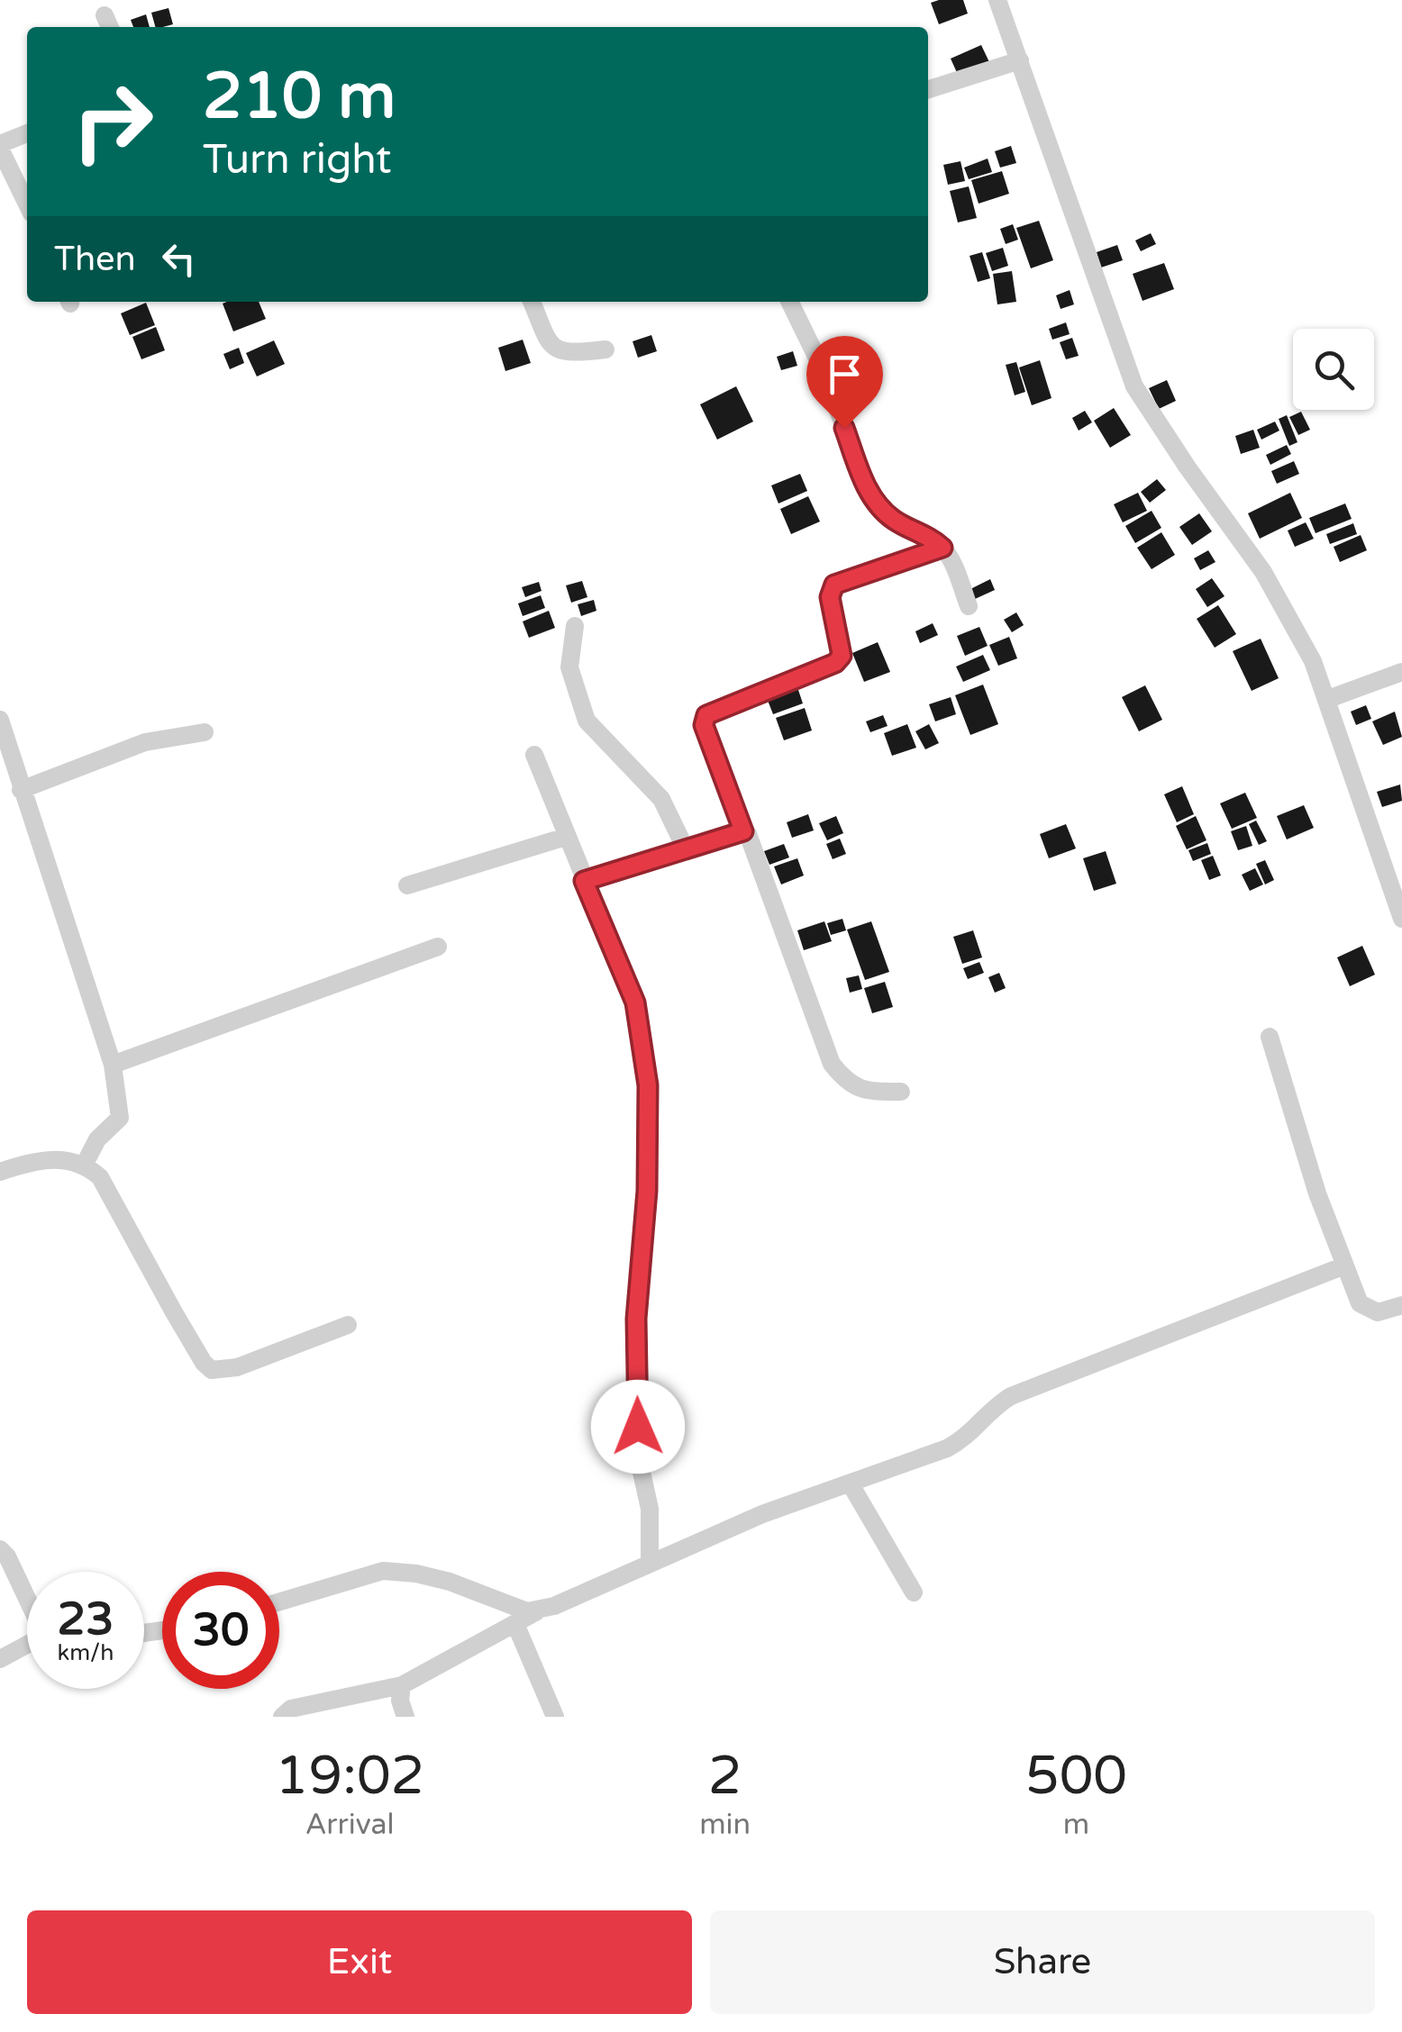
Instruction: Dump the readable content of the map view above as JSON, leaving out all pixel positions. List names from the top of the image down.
{
  "page": {
    "turn": ["210 m", "Turn right"],
    "then": "Then",
    "speed": "23 km/h",
    "limit": "30",
    "eta": [
      "19:02",
      "Arrival",
      "2",
      "min",
      "500",
      "m"
    ],
    "buttons": ["Exit", "Share"]
  }
}
